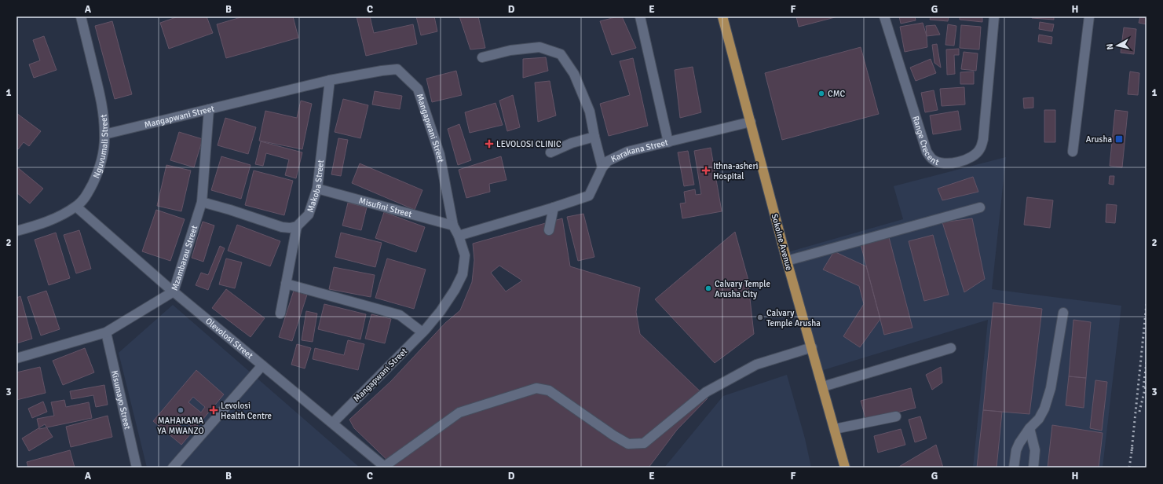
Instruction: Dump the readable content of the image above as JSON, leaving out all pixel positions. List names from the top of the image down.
{
  "streets": {
    "main road": ["Sokoine Avenue"],
    "street": [
      "Mangapwani Street",
      "Range Crecent",
      "Nguvumali Street",
      "Karakana Street",
      "Makoba Street",
      "Misufini Street",
      "Mzambarau Street",
      "Olevolosi Street",
      "Kisumayo Street"
    ]
  },
  "crossings": [
    ["Mangapwani Street", "Nguvumali Street"],
    ["Mangapwani Street", "Karakana Street"],
    ["Mangapwani Street", "Makoba Street"],
    ["Mangapwani Street", "Misufini Street"],
    ["Mangapwani Street", "Mzambarau Street"],
    ["Mangapwani Street", "Olevolosi Street"],
    ["Nguvumali Street", "Olevolosi Street"],
    ["Karakana Street", "Sokoine Avenue"],
    ["Makoba Street", "Misufini Street"],
    ["Mzambarau Street", "Olevolosi Street"],
    ["Mzambarau Street", "Kisumayo Street"]
  ],
  "places": {
    "other": [
      "CMC",
      "Calvary Temple Arusha City",
      "Calvary Temple Arusha",
      "MAHAKAMA YA MWANZO"
    ],
    "transit": ["Arusha"],
    "health": ["LEVOLOSI CLINIC", "Ithna-asheri Hospital", "Levolosi Health Centre"]
  },
  "north": "left",
  "grid": {
    "columns": [
      "A",
      "B",
      "C",
      "D",
      "E",
      "F",
      "G",
      "H"
    ],
    "rows": ["1", "2", "3"]
  }
}
